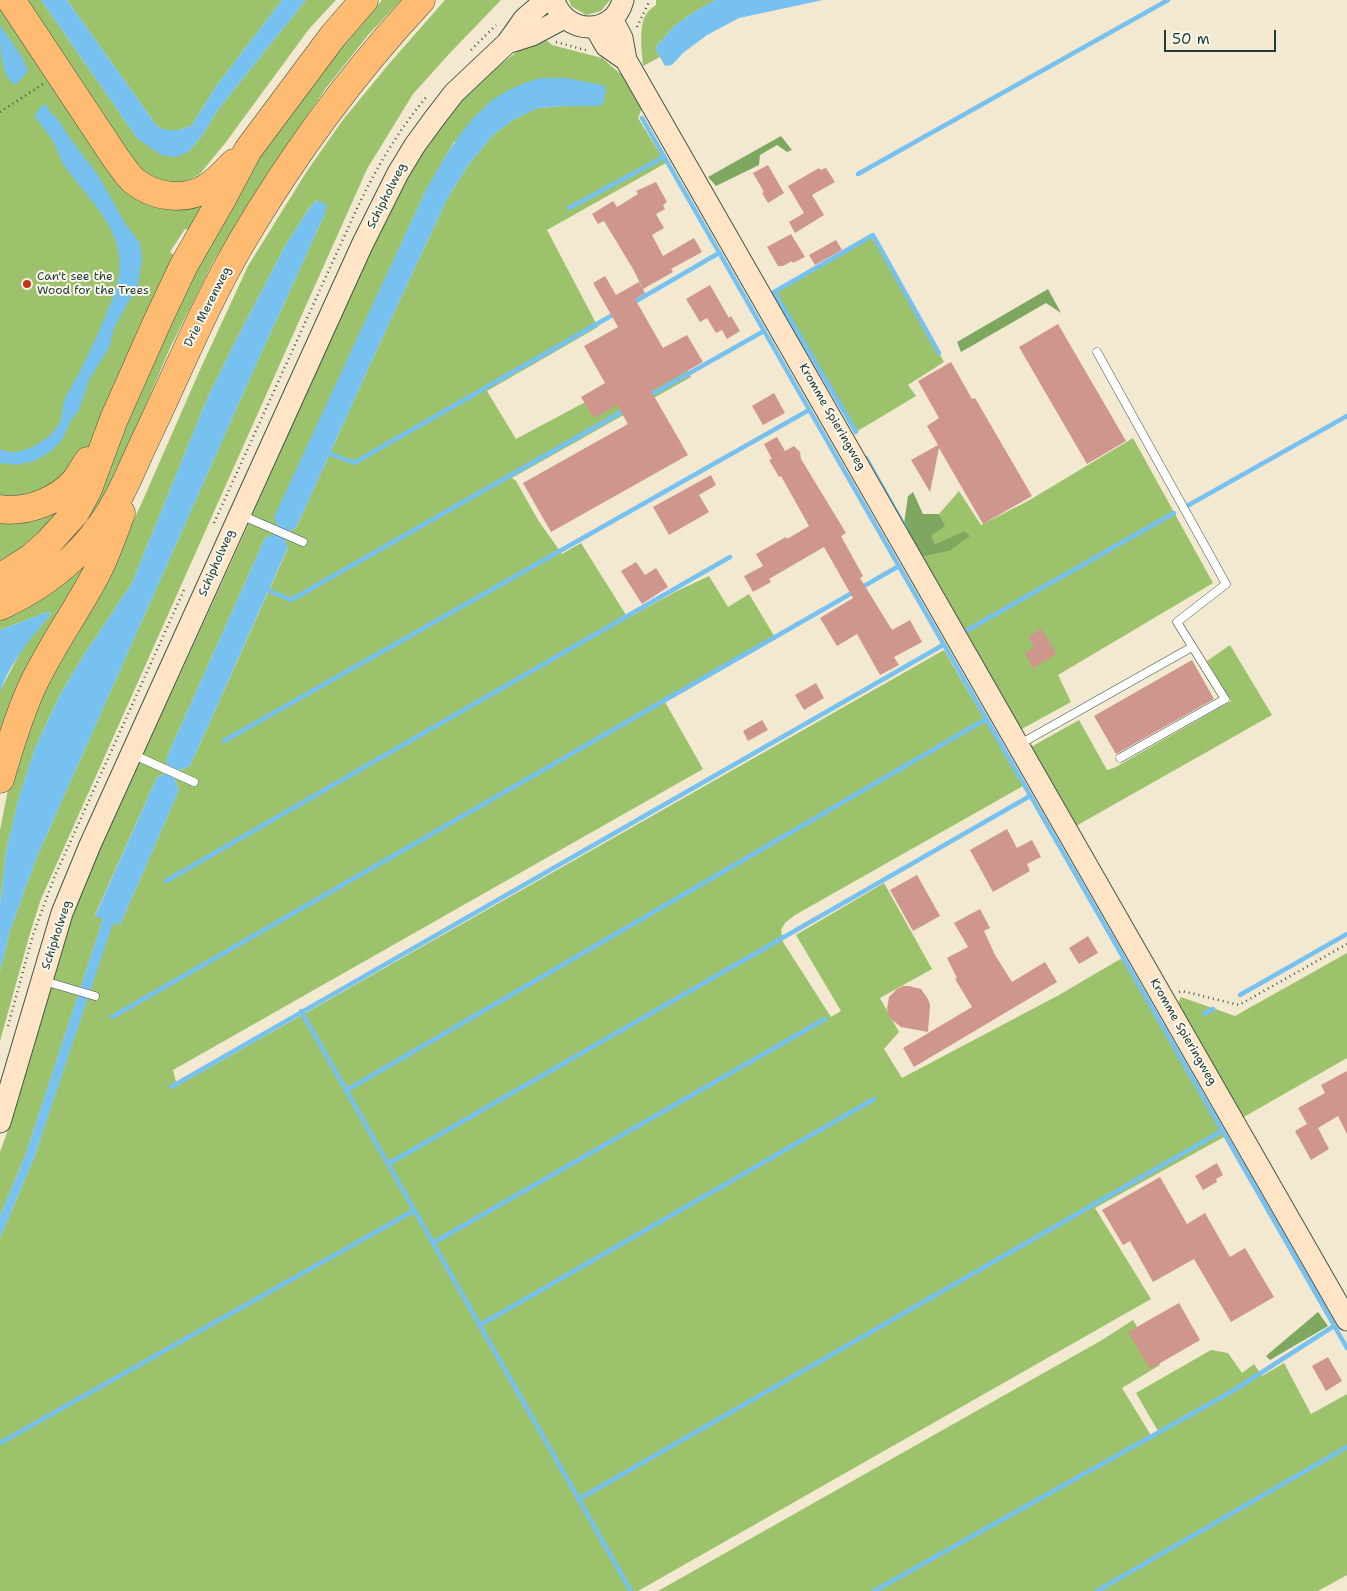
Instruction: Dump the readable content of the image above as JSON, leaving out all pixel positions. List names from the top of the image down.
{
  "streets": {
    "highway": ["Drie Merenweg"],
    "street": ["Schipholweg", "Kromme Spieringweg"]
  },
  "places": ["Can't see the Wood for the Trees"],
  "scale_bar": "50 m"
}
